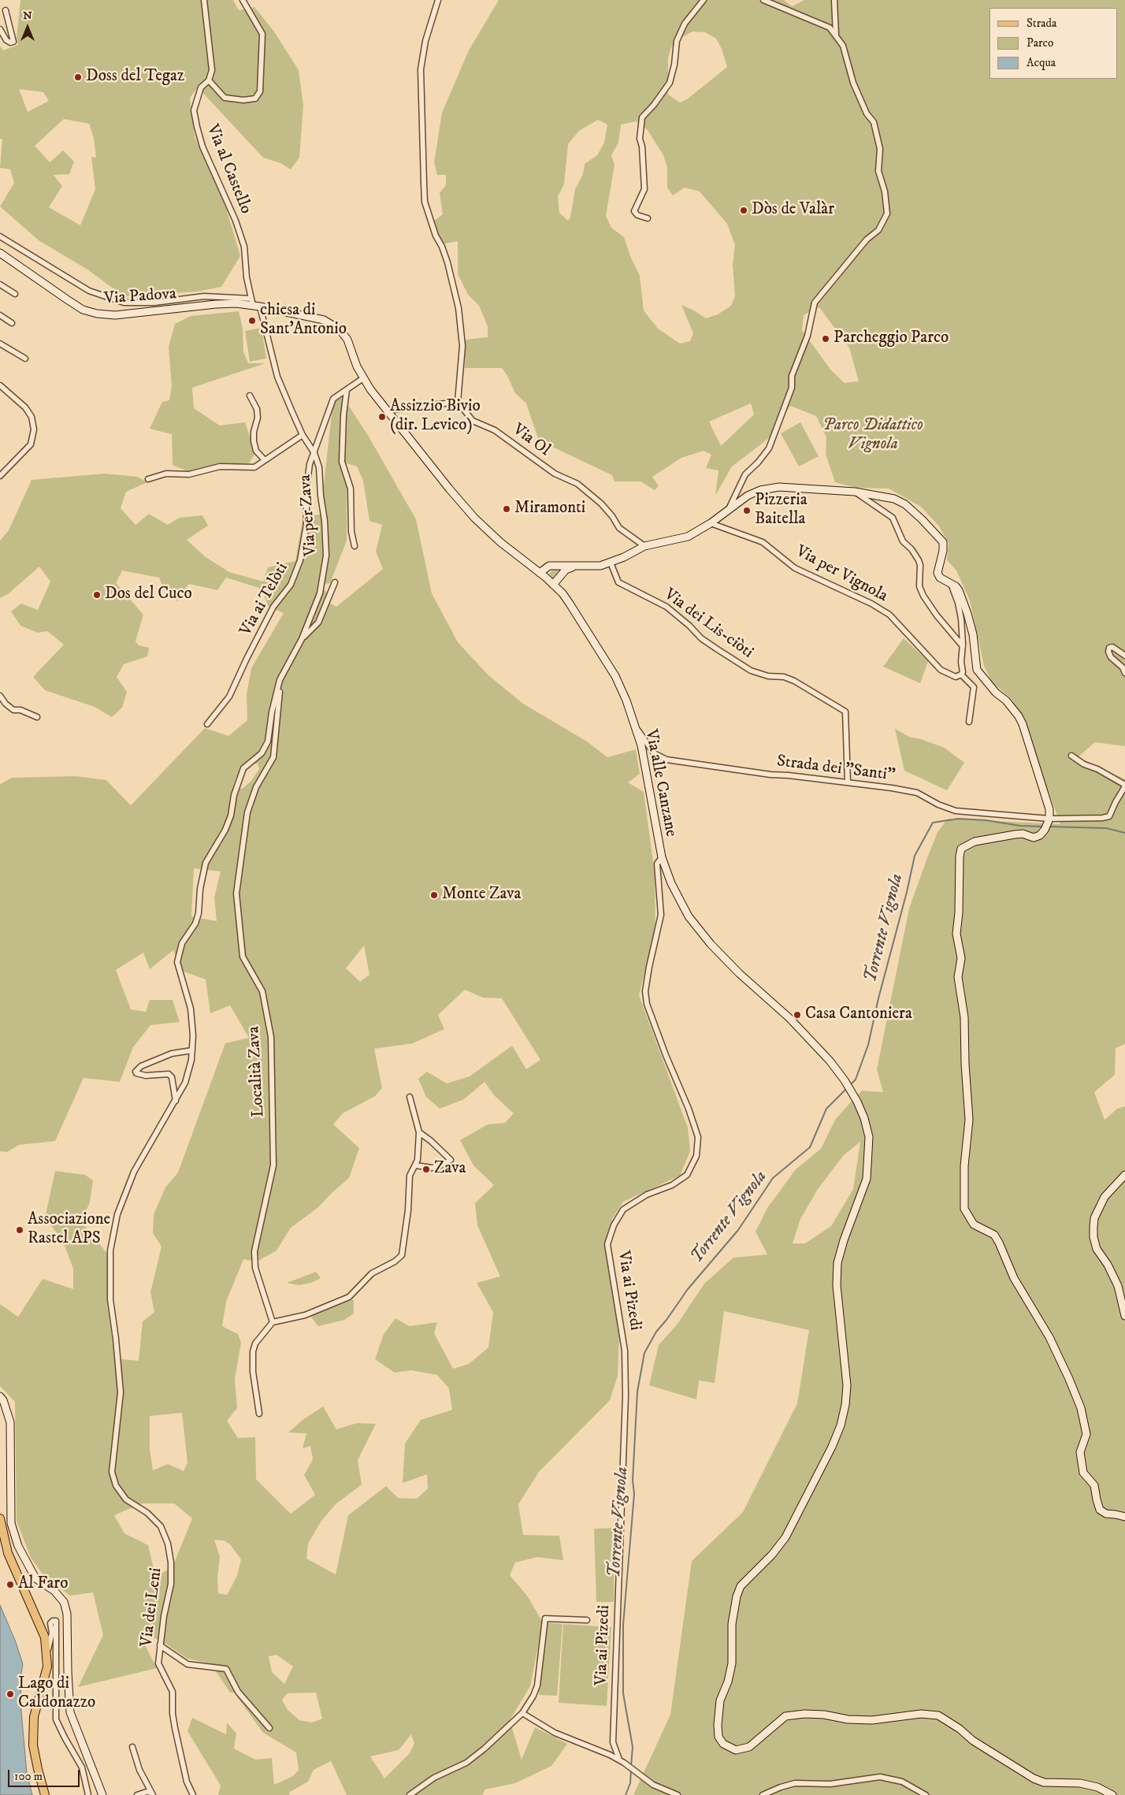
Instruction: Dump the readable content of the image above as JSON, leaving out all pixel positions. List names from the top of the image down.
{
  "streets": {
    "main road": ["Via Padova", "Via alle Canzane"],
    "street": [
      "Via al Castello",
      "Via Ol",
      "Via per Zava",
      "Via per Vignola",
      "Via ai Telòti",
      "Via dei Lis-ciòti",
      "Strada dei \"Santi\"",
      "Località Zava",
      "Via ai Pizedi",
      "Via dei Leni"
    ]
  },
  "crossings": [
    ["Via al Castello", "Via Padova"],
    ["Via al Castello", "Via per Zava"],
    ["Via al Castello", "Via ai Telòti"],
    ["Via Padova", "Via ai Telòti"],
    ["Via Padova", "Via alle Canzane"],
    ["Via per Zava", "Via ai Telòti"],
    ["Via per Zava", "Località Zava"],
    ["Via per Zava", "Via dei Leni"],
    ["Via ai Telòti", "Via alle Canzane"],
    ["Via dei Lis-ciòti", "Strada dei \"Santi\""],
    ["Strada dei \"Santi\"", "Via alle Canzane"],
    ["Via alle Canzane", "Via ai Pizedi"]
  ],
  "water": ["Torrente Vignola"],
  "parks": ["Parco Didattico Vignola"],
  "places": [
    "Doss del Tegaz",
    "Dòs de Valàr",
    "chiesa di Sant'Antonio",
    "Parcheggio Parco",
    "Assizzio Bivio (dir. Levico)",
    "Miramonti",
    "Pizzeria Baitella",
    "Dos del Cuco",
    "Monte Zava",
    "Casa Cantoniera",
    "Zava",
    "Associazione Rastel APS",
    "Al Faro",
    "Lago di Caldonazzo"
  ],
  "legend": ["Strada", "Parco", "Acqua"],
  "scale_bar": "100 m",
  "north": "top"
}
